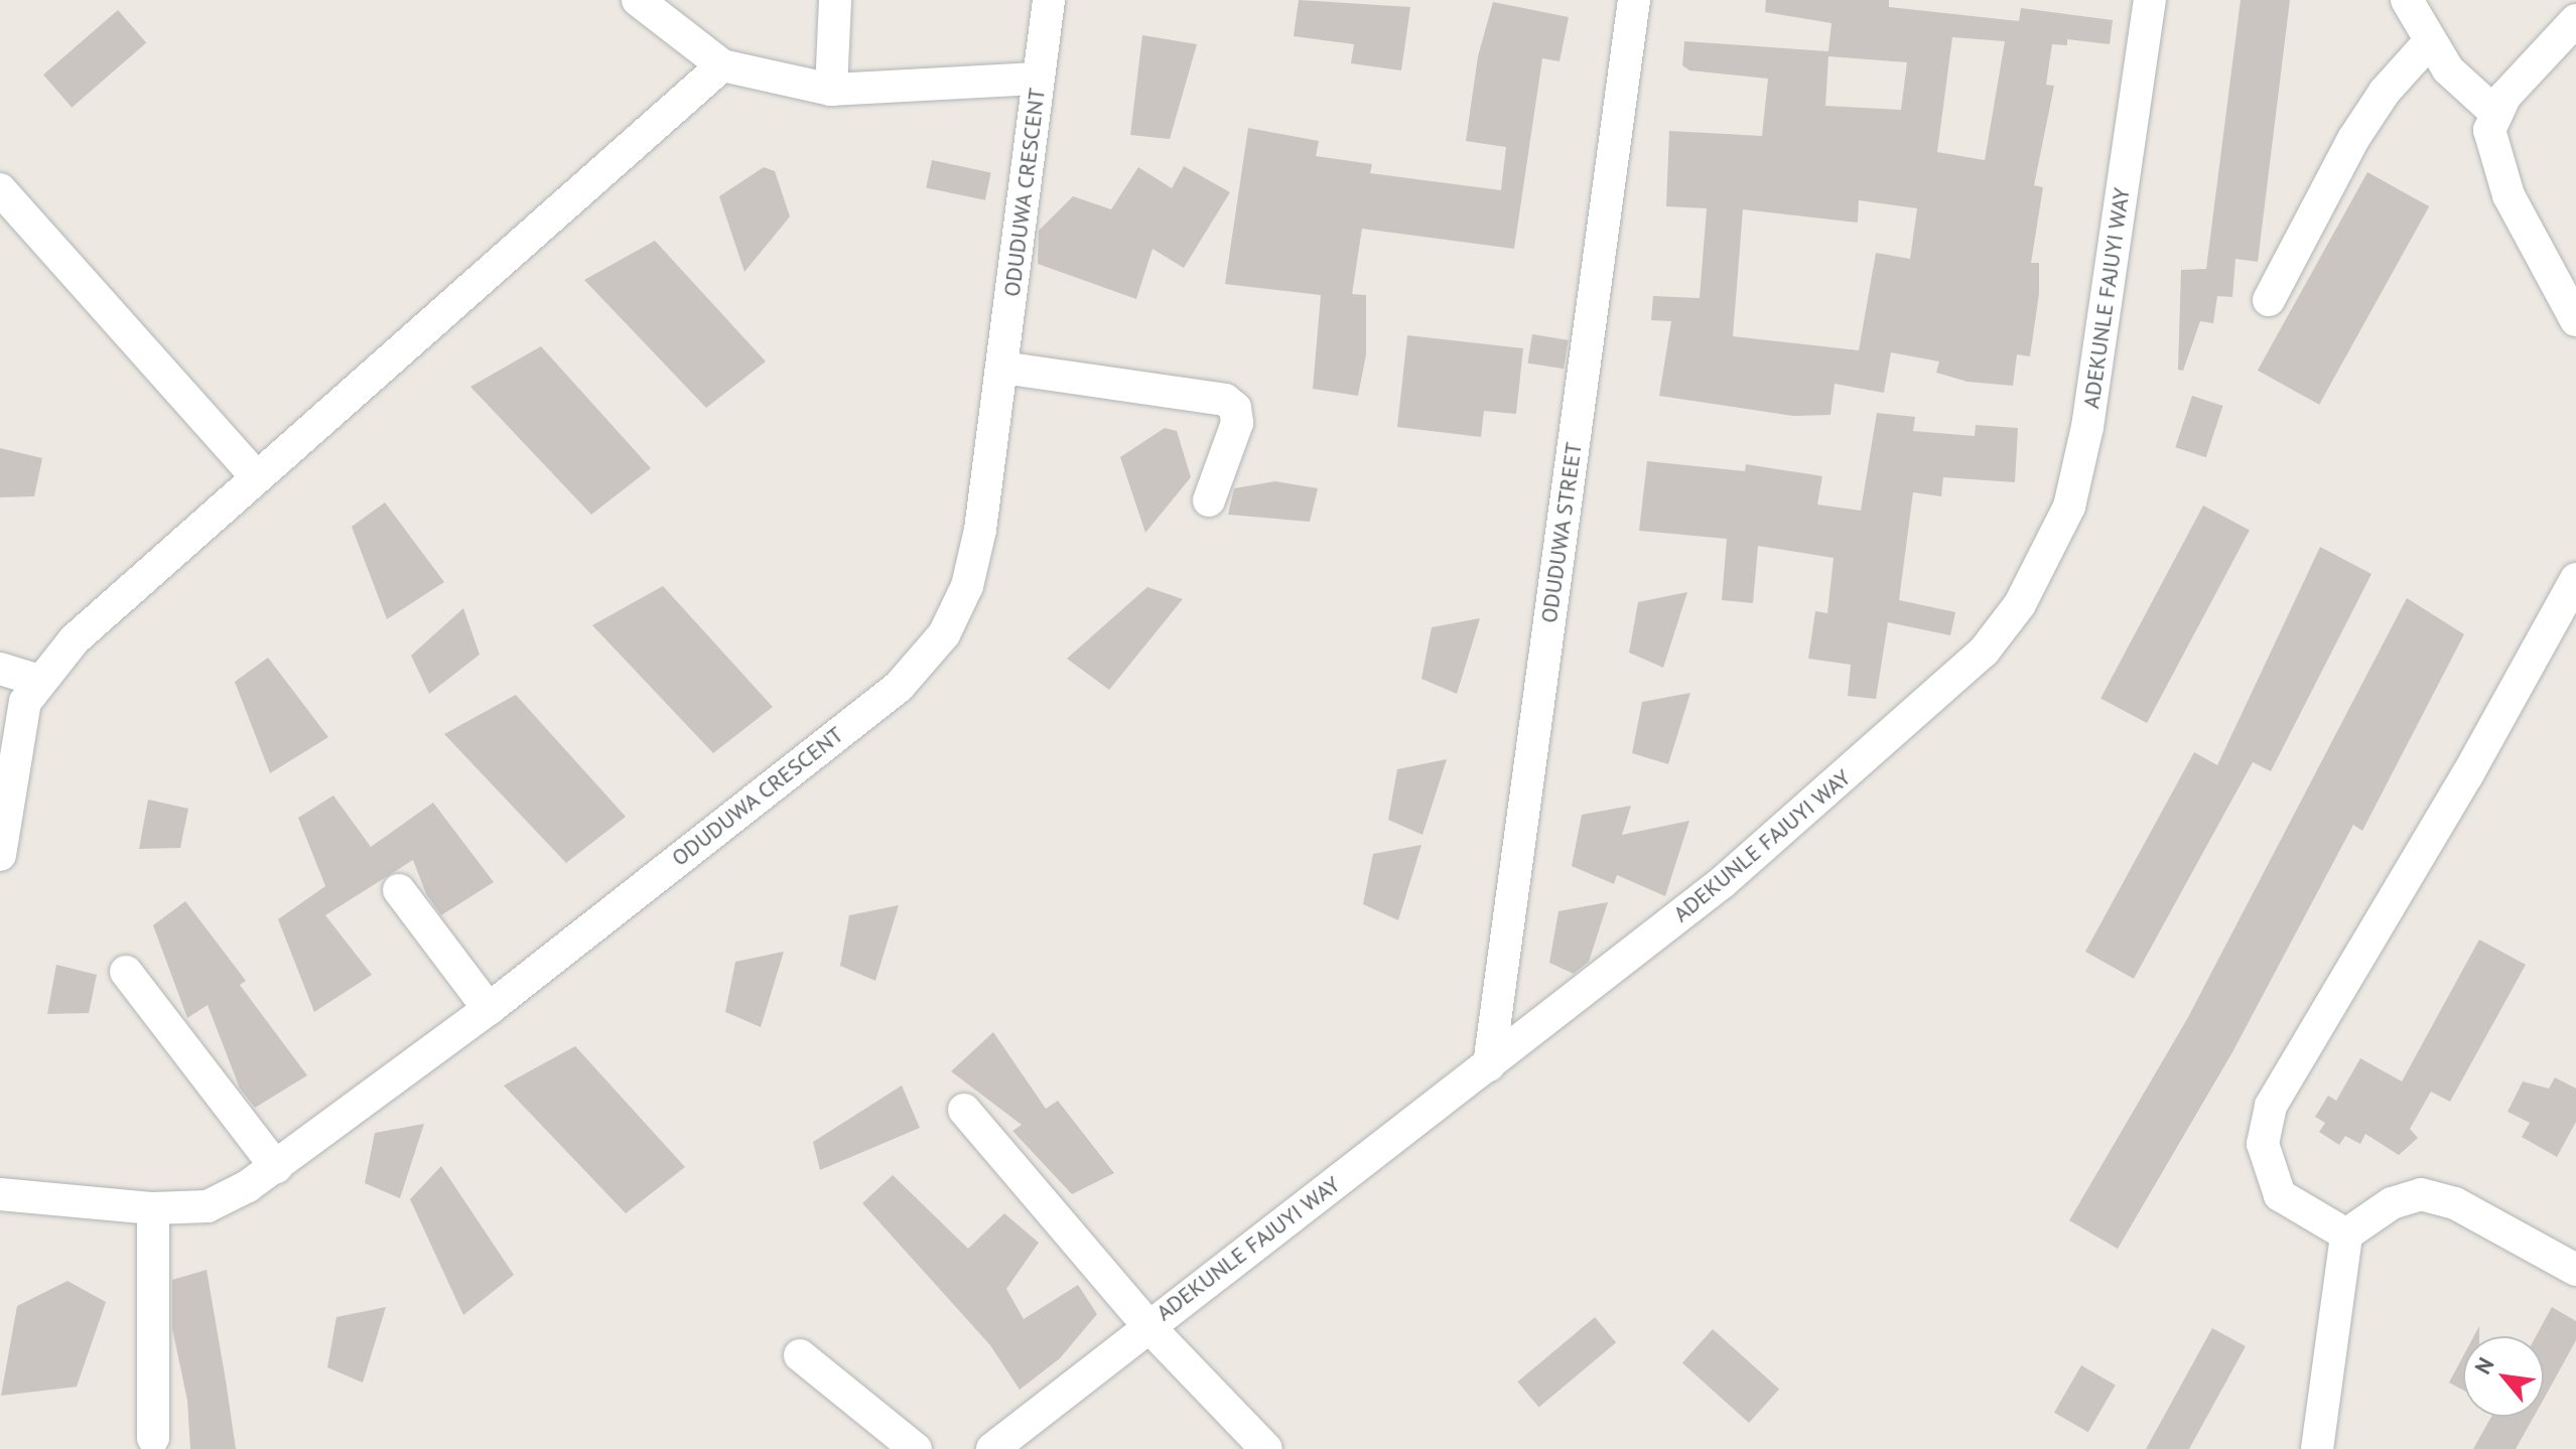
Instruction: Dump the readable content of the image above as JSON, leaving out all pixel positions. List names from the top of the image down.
{
  "streets": {
    "street": ["ODUDUWA CRESCENT", "ADEKUNLE FAJUYI WAY", "ODUDUWA STREET"]
  },
  "crossings": [
    ["ADEKUNLE FAJUYI WAY", "ODUDUWA STREET"]
  ],
  "north": "top left"
}
